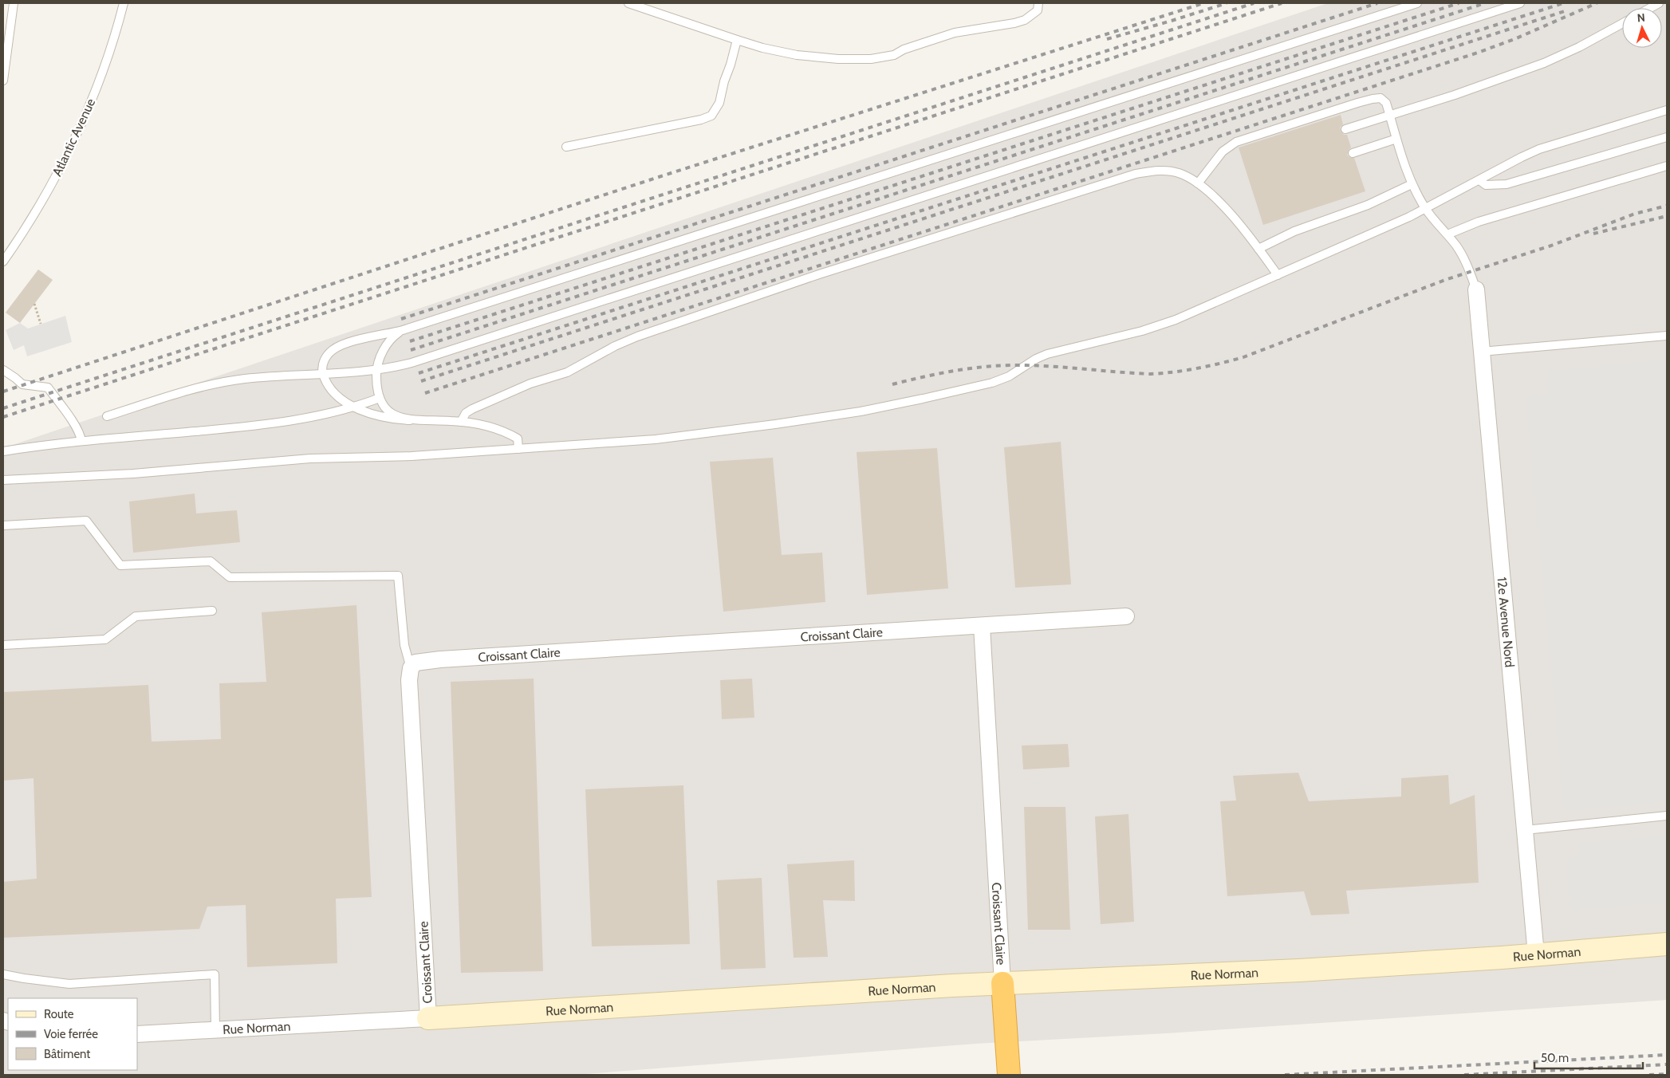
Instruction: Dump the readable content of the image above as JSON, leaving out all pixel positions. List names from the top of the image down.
{
  "streets": {
    "street": ["12e Avenue Nord", "Croissant Claire", "Rue Norman"],
    "lane": ["Atlantic Avenue"]
  },
  "crossings": [
    ["12e Avenue Nord", "Rue Norman"],
    ["Croissant Claire", "Rue Norman"]
  ],
  "legend": ["Route", "Voie ferrée", "Bâtiment"],
  "scale_bar": "50 m",
  "north": "top"
}
